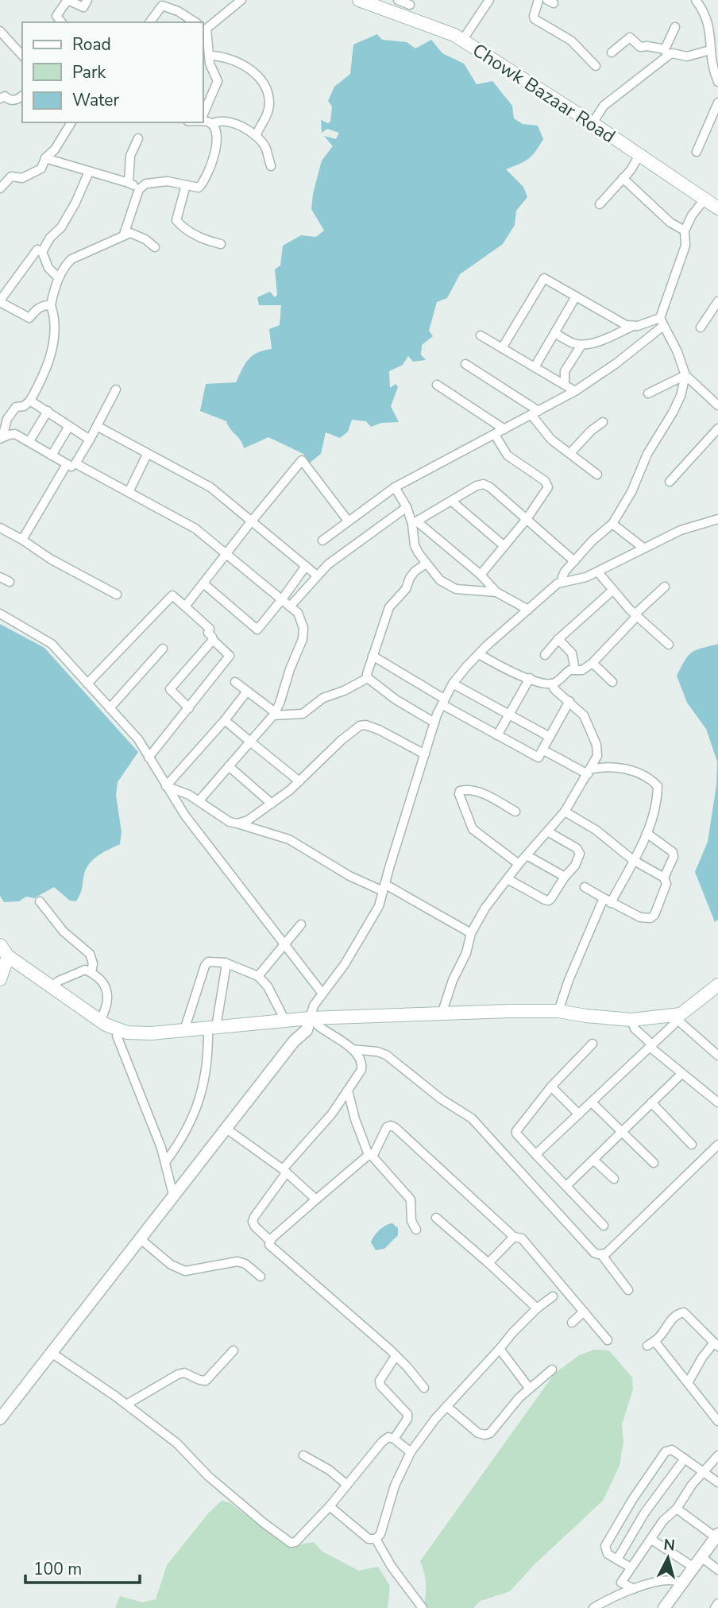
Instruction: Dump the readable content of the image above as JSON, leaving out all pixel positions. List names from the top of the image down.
{
  "streets": {
    "main road": ["Chowk Bazaar Road"]
  },
  "legend": ["Road", "Park", "Water"],
  "scale_bar": "100 m",
  "north": "top"
}
